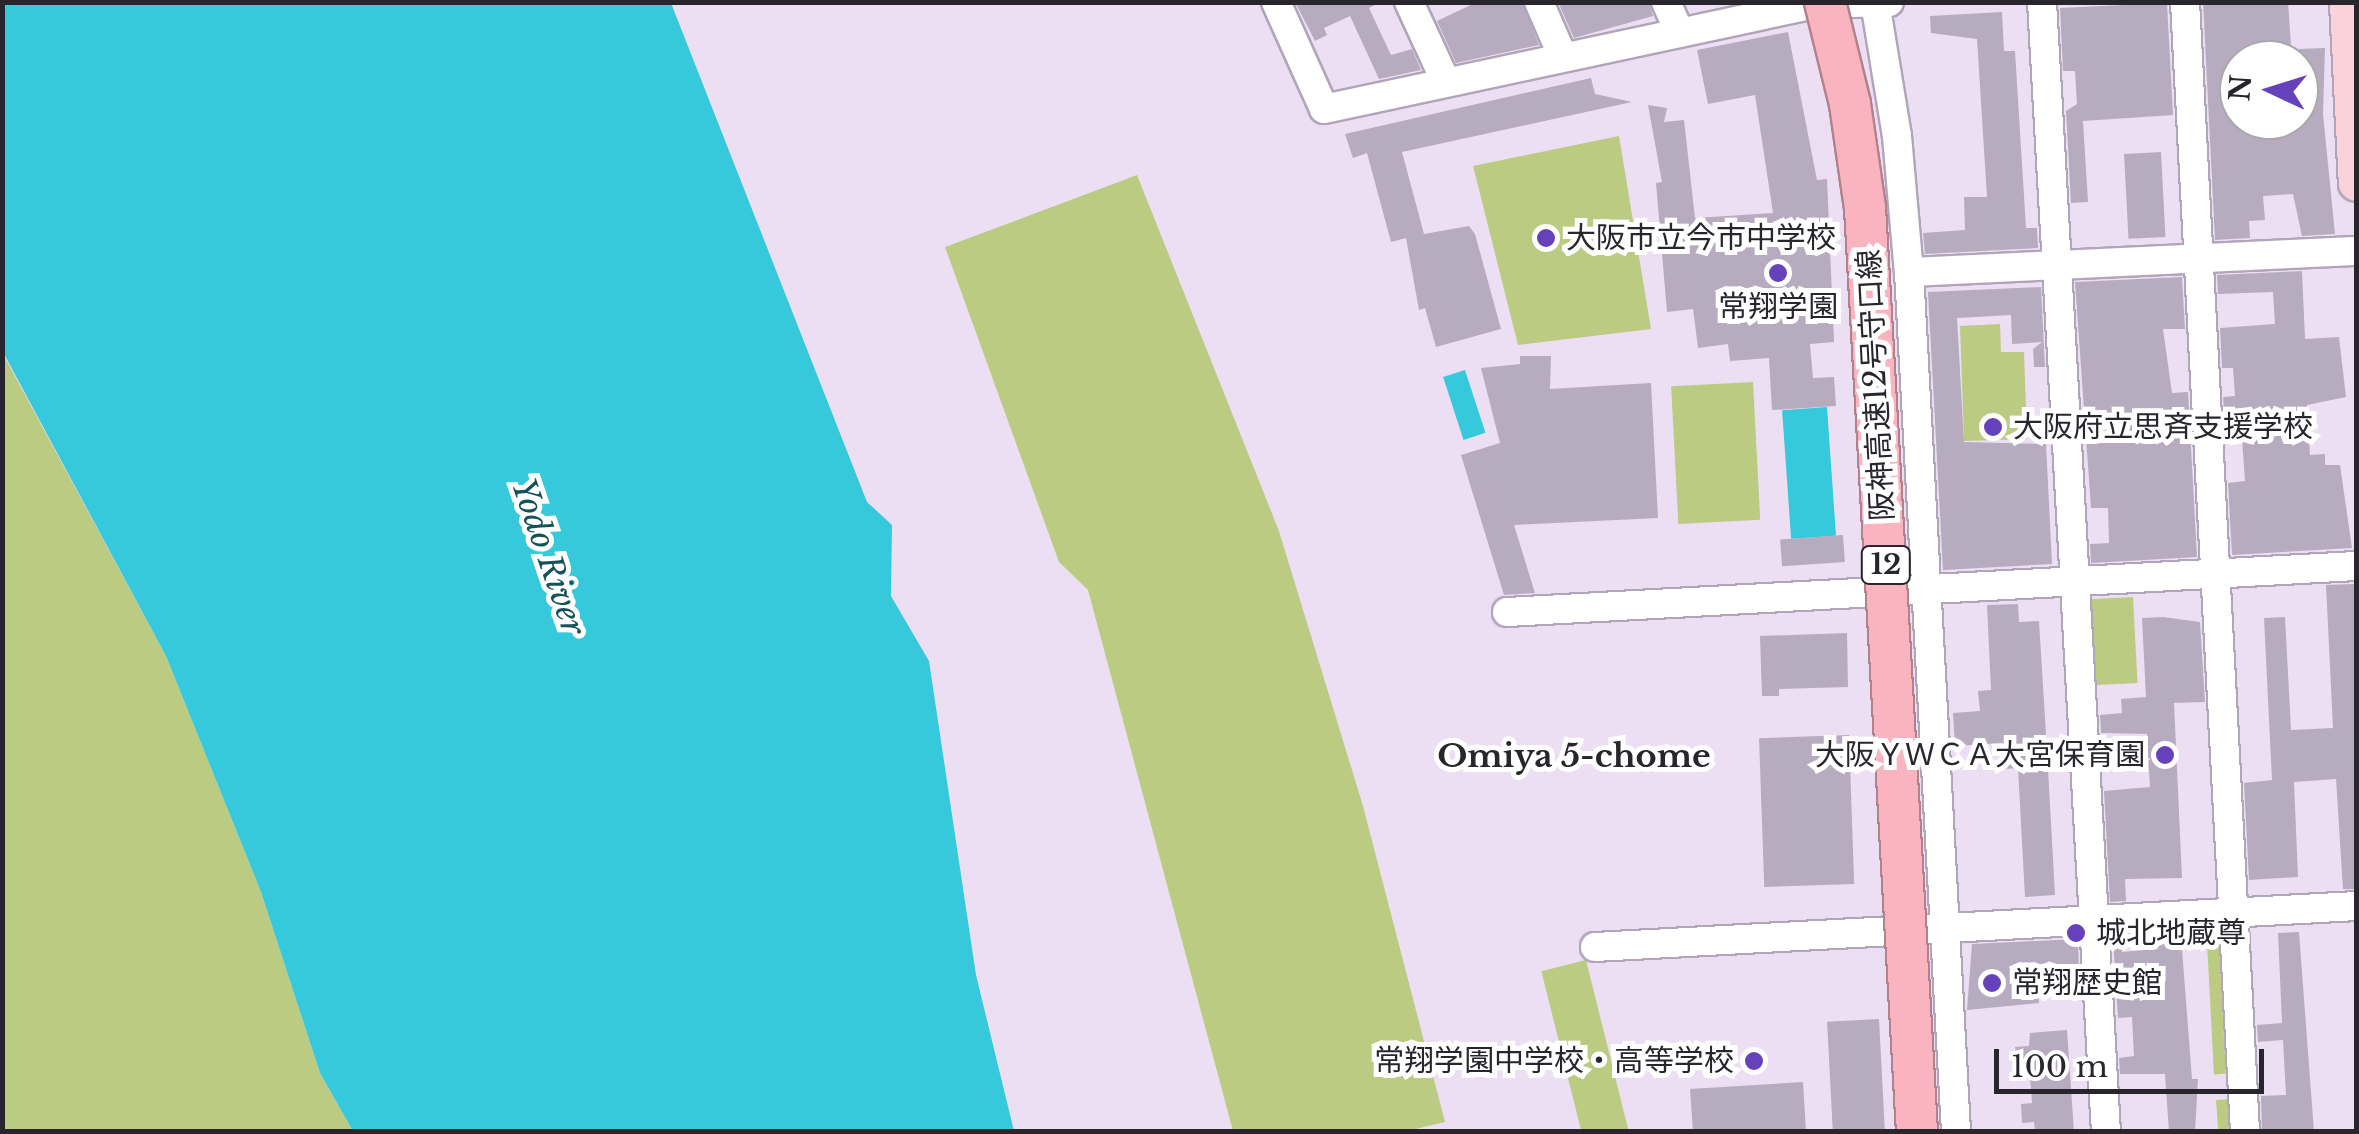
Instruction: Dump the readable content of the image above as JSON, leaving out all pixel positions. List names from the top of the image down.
{
  "streets": {
    "highway": ["阪神高速12号守口線", "12"]
  },
  "districts": ["Omiya 5-chome"],
  "water": ["Yodo River"],
  "places": [
    "大阪市立今市中学校",
    "常翔学園",
    "大阪府立思斉支援学校",
    "大阪ＹＷＣＡ大宮保育園",
    "城北地蔵尊",
    "常翔歴史館",
    "常翔学園中学校・高等学校"
  ],
  "scale_bar": "100 m",
  "north": "left"
}
